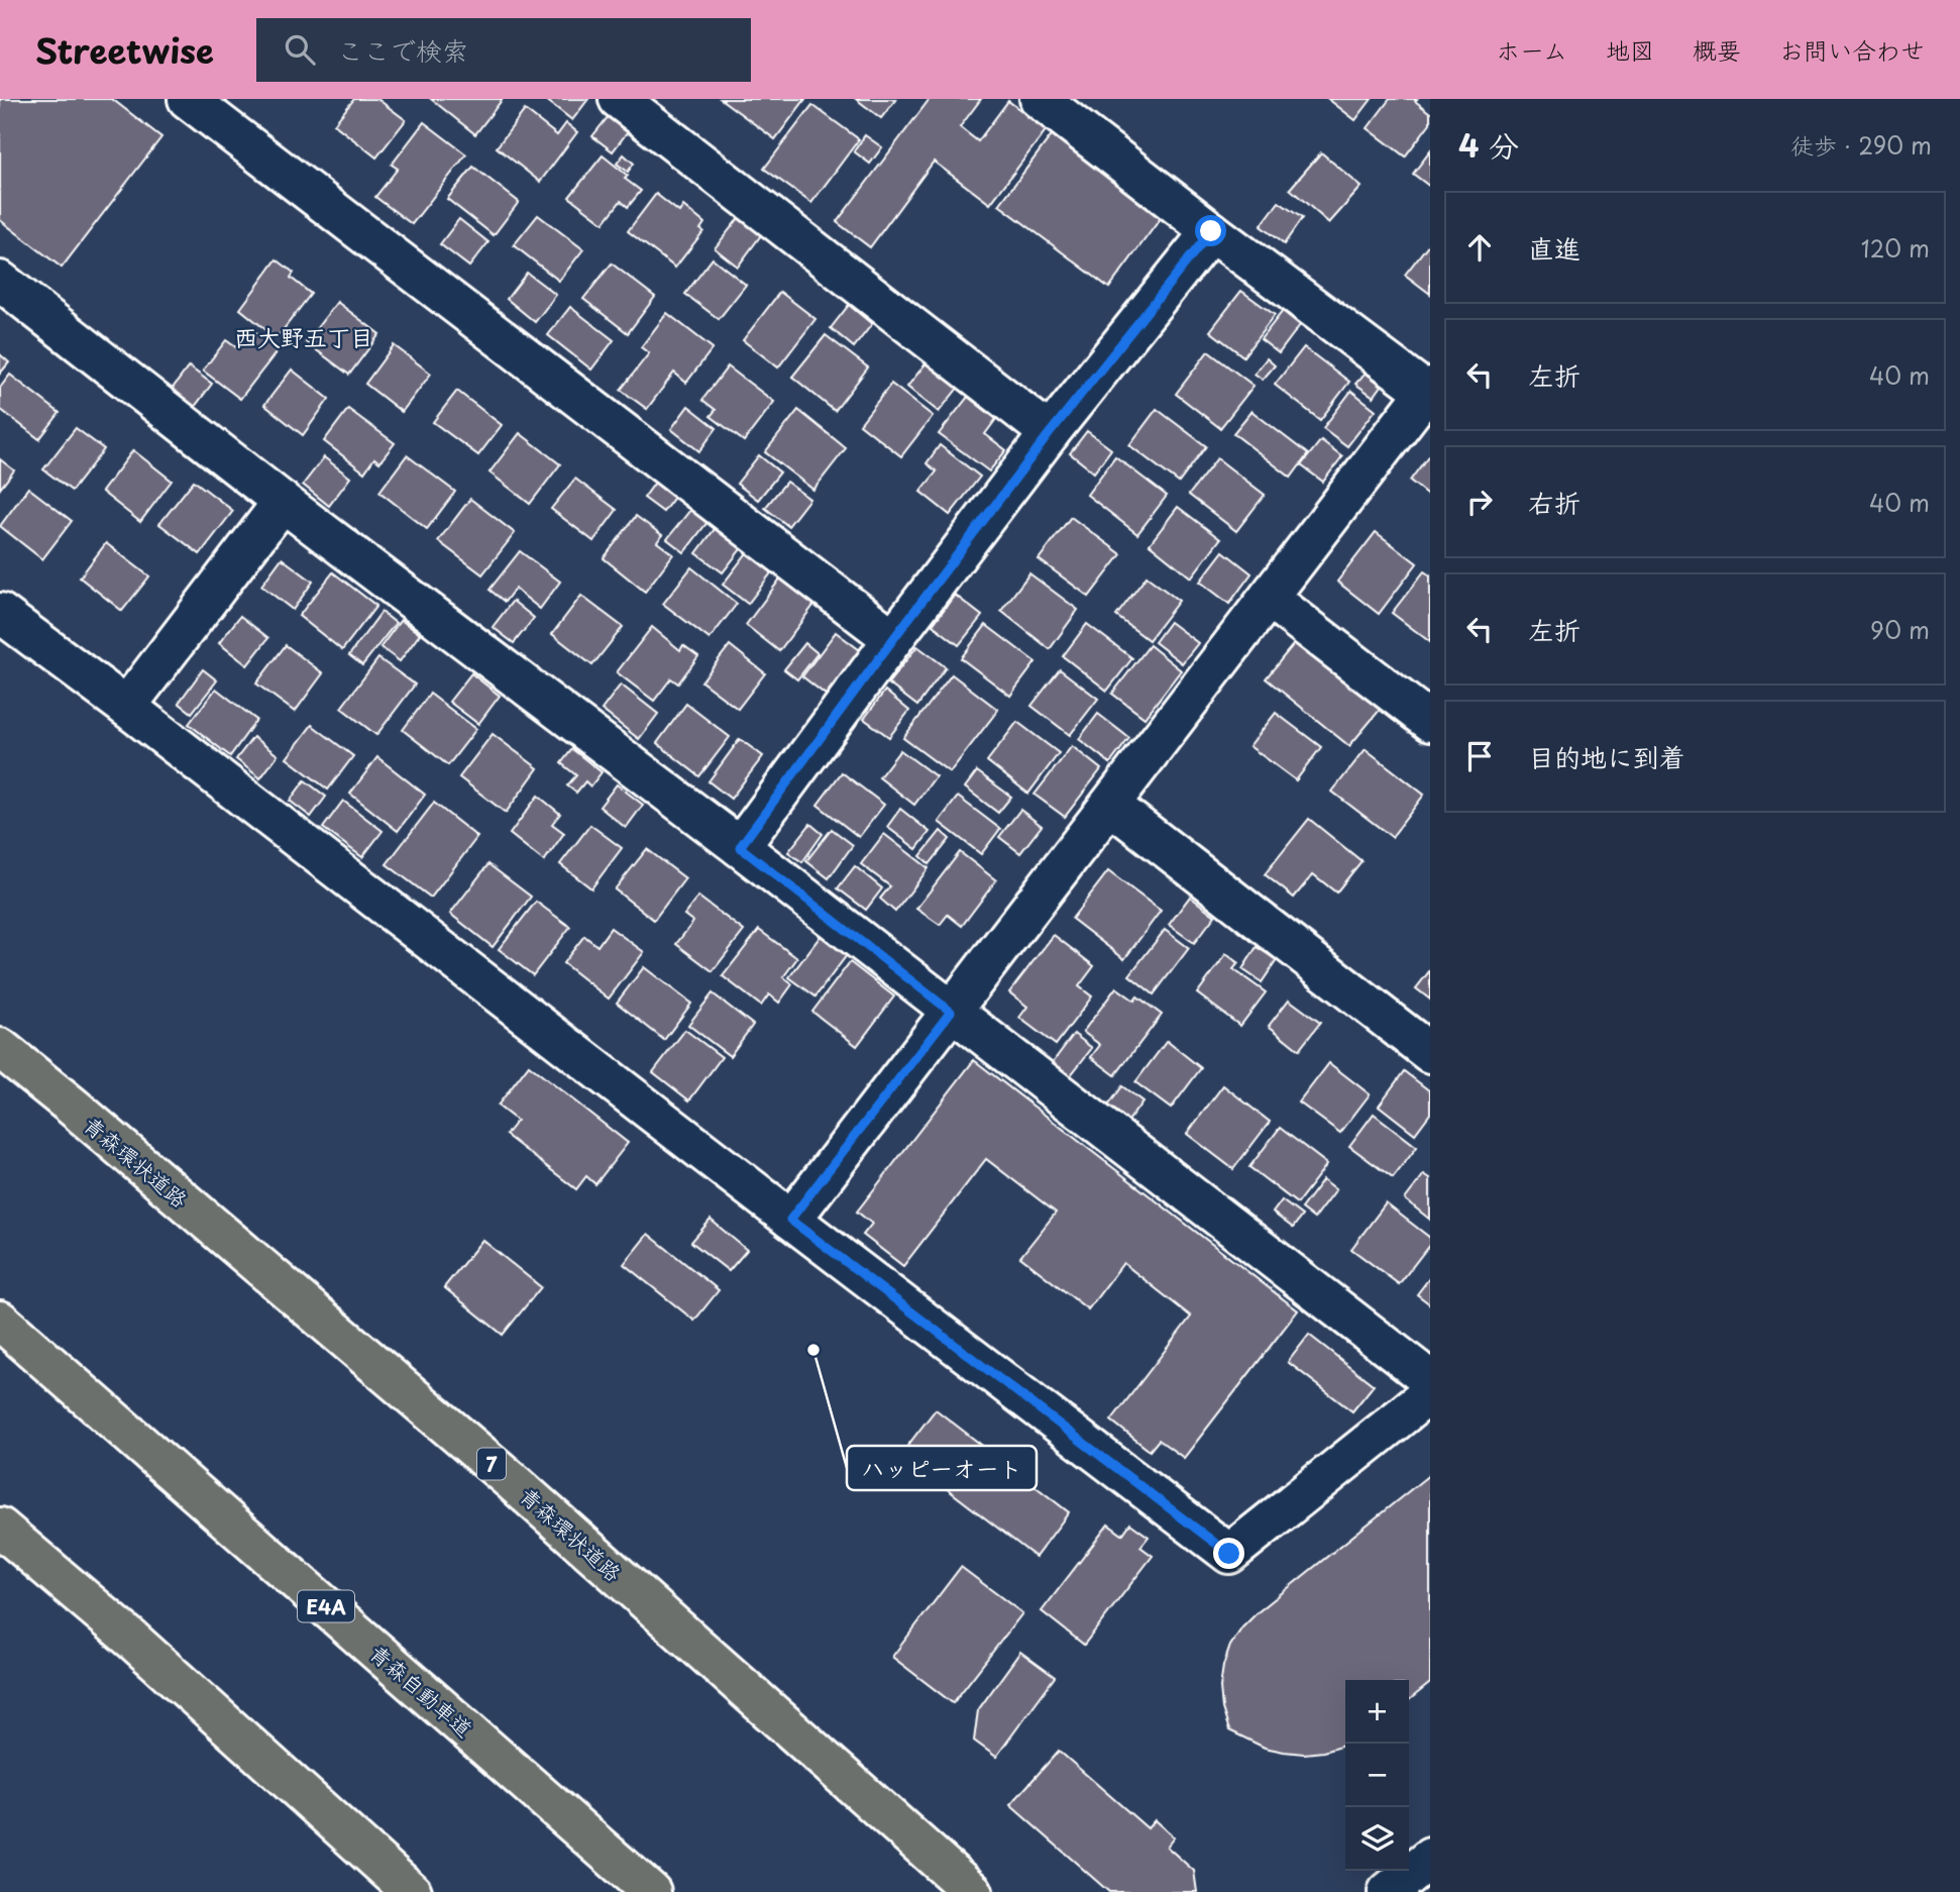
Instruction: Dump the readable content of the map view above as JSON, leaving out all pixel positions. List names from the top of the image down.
{
  "streets": {
    "highway": [
      "青森環状道路",
      "7",
      "E4A",
      "青森自動車道"
    ]
  },
  "districts": ["西大野五丁目"],
  "places": ["ハッピーオート"],
  "page": {
    "header": "Streetwise",
    "search": "ここで検索",
    "nav": [
      "ホーム",
      "地図",
      "概要",
      "お問い合わせ"
    ],
    "heading": ["4 分", "徒歩 · 290 m"],
    "list": [
      ["直進", "120 m"],
      ["左折", "40 m"],
      ["右折", "40 m"],
      ["左折", "90 m"],
      "目的地に到着"
    ],
    "map_buttons": ["+", "−"]
  }
}
